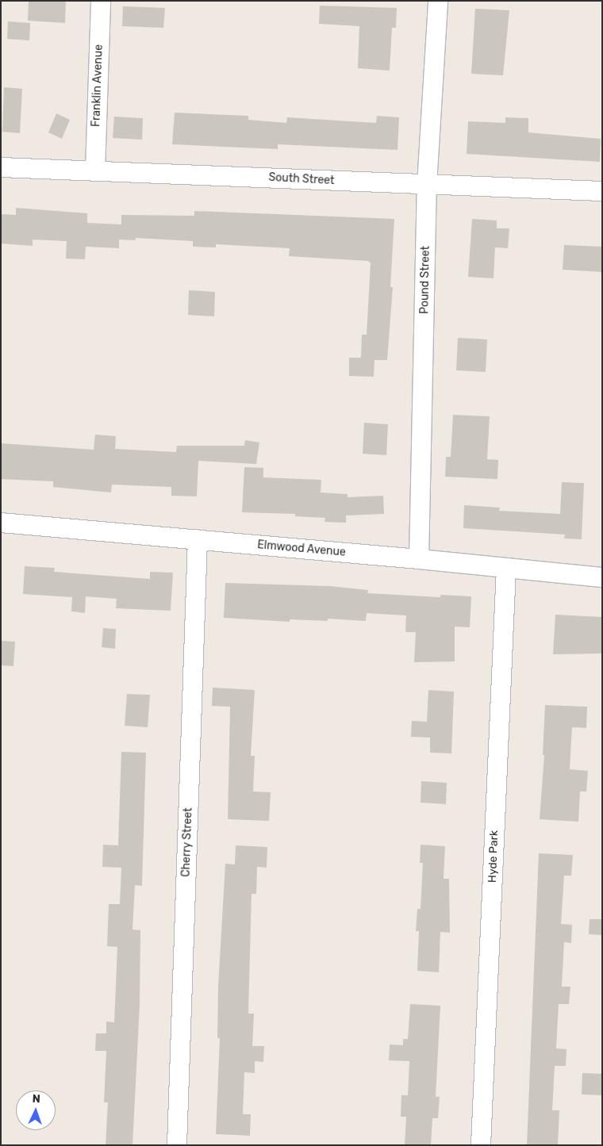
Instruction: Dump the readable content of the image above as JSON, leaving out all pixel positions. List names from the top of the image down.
{
  "streets": {
    "street": [
      "Franklin Avenue",
      "South Street",
      "Pound Street",
      "Elmwood Avenue",
      "Cherry Street",
      "Hyde Park"
    ]
  },
  "crossings": [
    ["Franklin Avenue", "South Street"],
    ["South Street", "Pound Street"],
    ["Pound Street", "Elmwood Avenue"],
    ["Elmwood Avenue", "Cherry Street"],
    ["Elmwood Avenue", "Hyde Park"]
  ],
  "north": "top"
}
